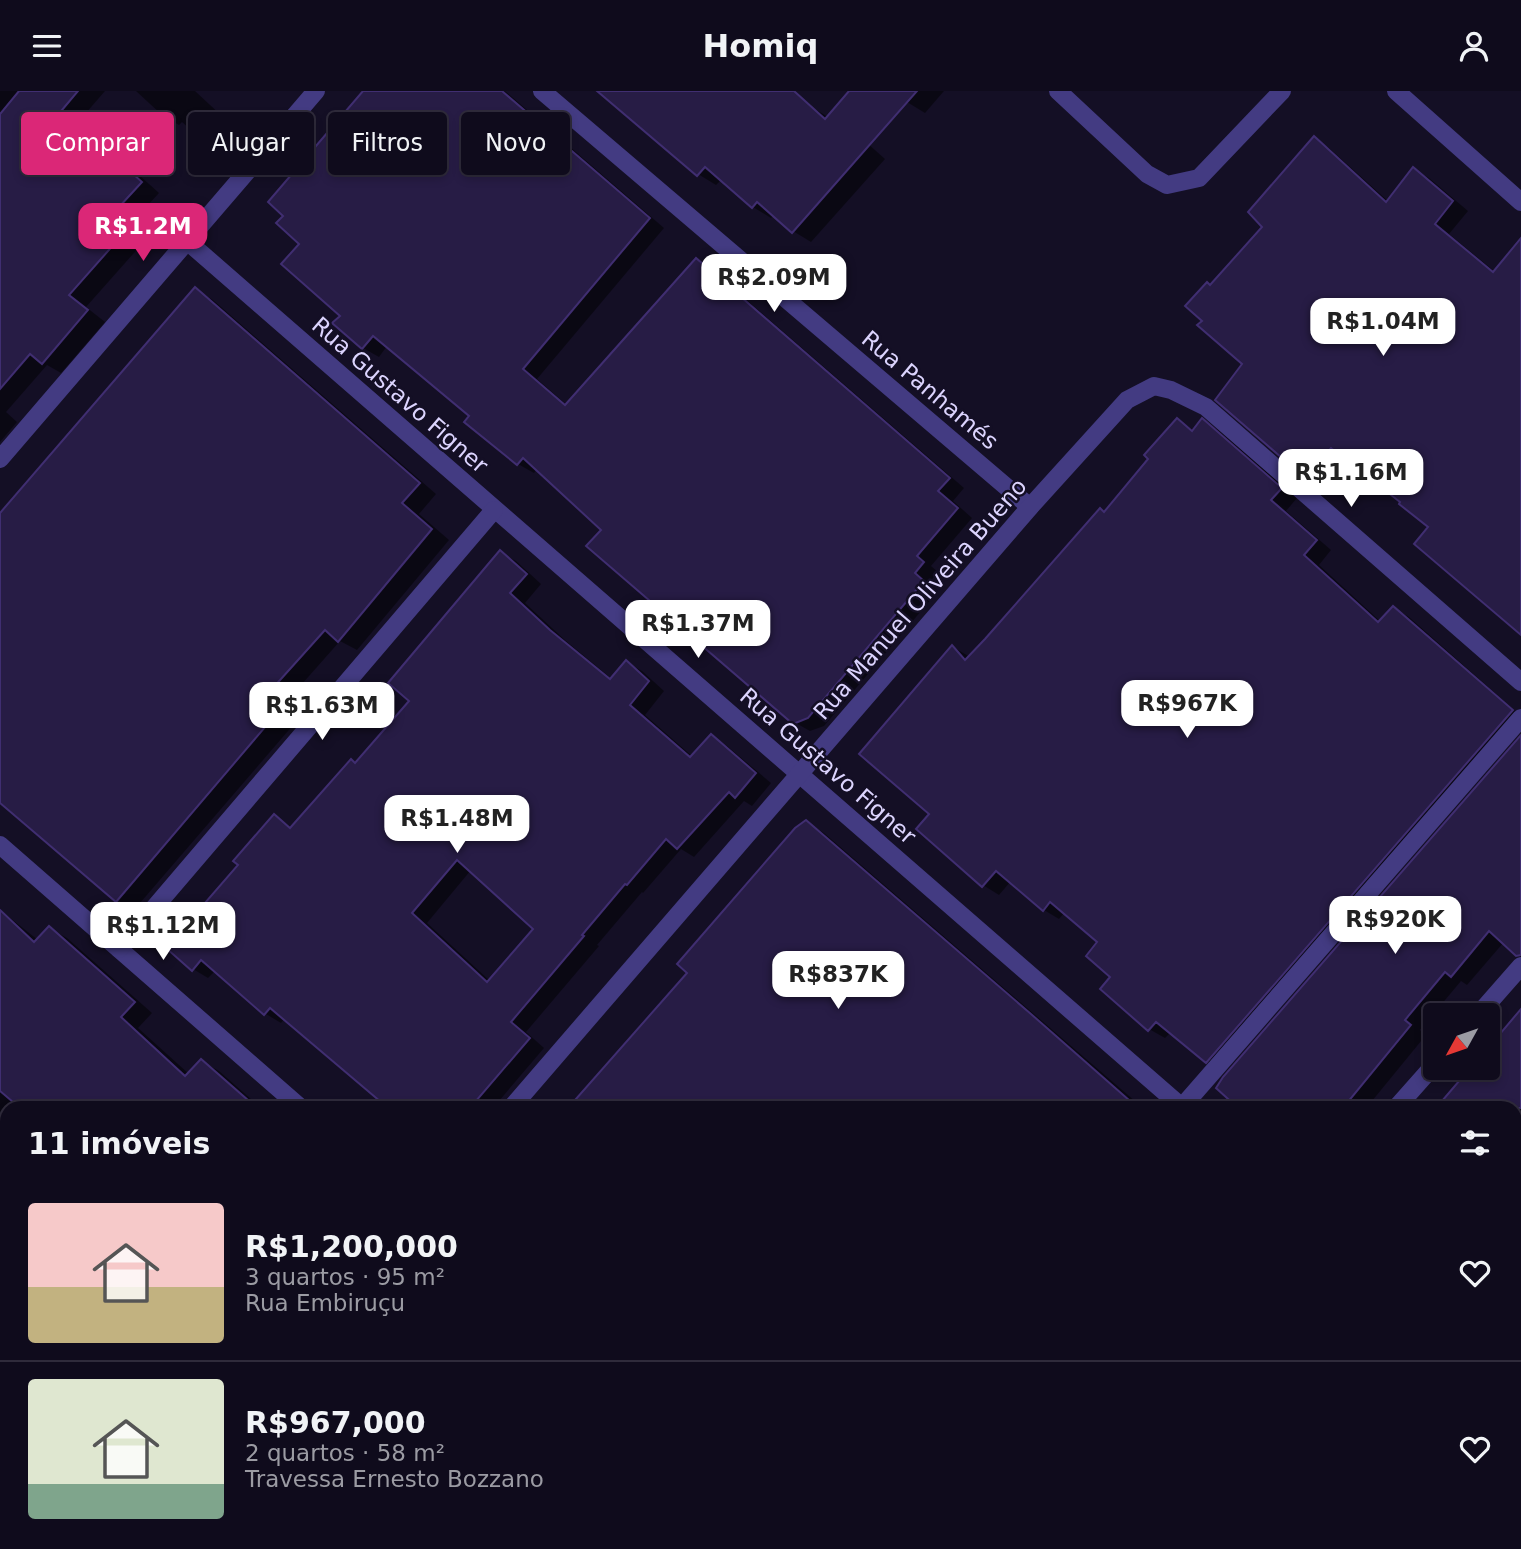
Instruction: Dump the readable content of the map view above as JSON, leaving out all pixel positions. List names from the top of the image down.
{
  "streets": {
    "street": ["Rua Panhamés", "Rua Gustavo Figner", "Rua Manuel Oliveira Bueno"]
  },
  "crossings": [
    ["Rua Panhamés", "Rua Manuel Oliveira Bueno"],
    ["Rua Gustavo Figner", "Rua Manuel Oliveira Bueno"]
  ],
  "north": "bottom left",
  "page": {
    "header": "Homiq",
    "chip": [
      "Comprar",
      "Alugar",
      "Filtros",
      "Novo"
    ],
    "price": [
      "R$1.2M",
      "R$2.09M",
      "R$1.04M",
      "R$1.16M",
      "R$1.37M",
      "R$967K",
      "R$1.63M",
      "R$1.48M",
      "R$920K",
      "R$1.12M",
      "R$837K"
    ],
    "heading": "11 imóveis",
    "list": [
      {
        "name": "R$1,200,000",
        "note": "3 quartos · 95 m² · Rua Embiruçu"
      },
      {
        "name": "R$967,000",
        "note": "2 quartos · 58 m² · Travessa Ernesto Bozzano"
      }
    ]
  }
}
